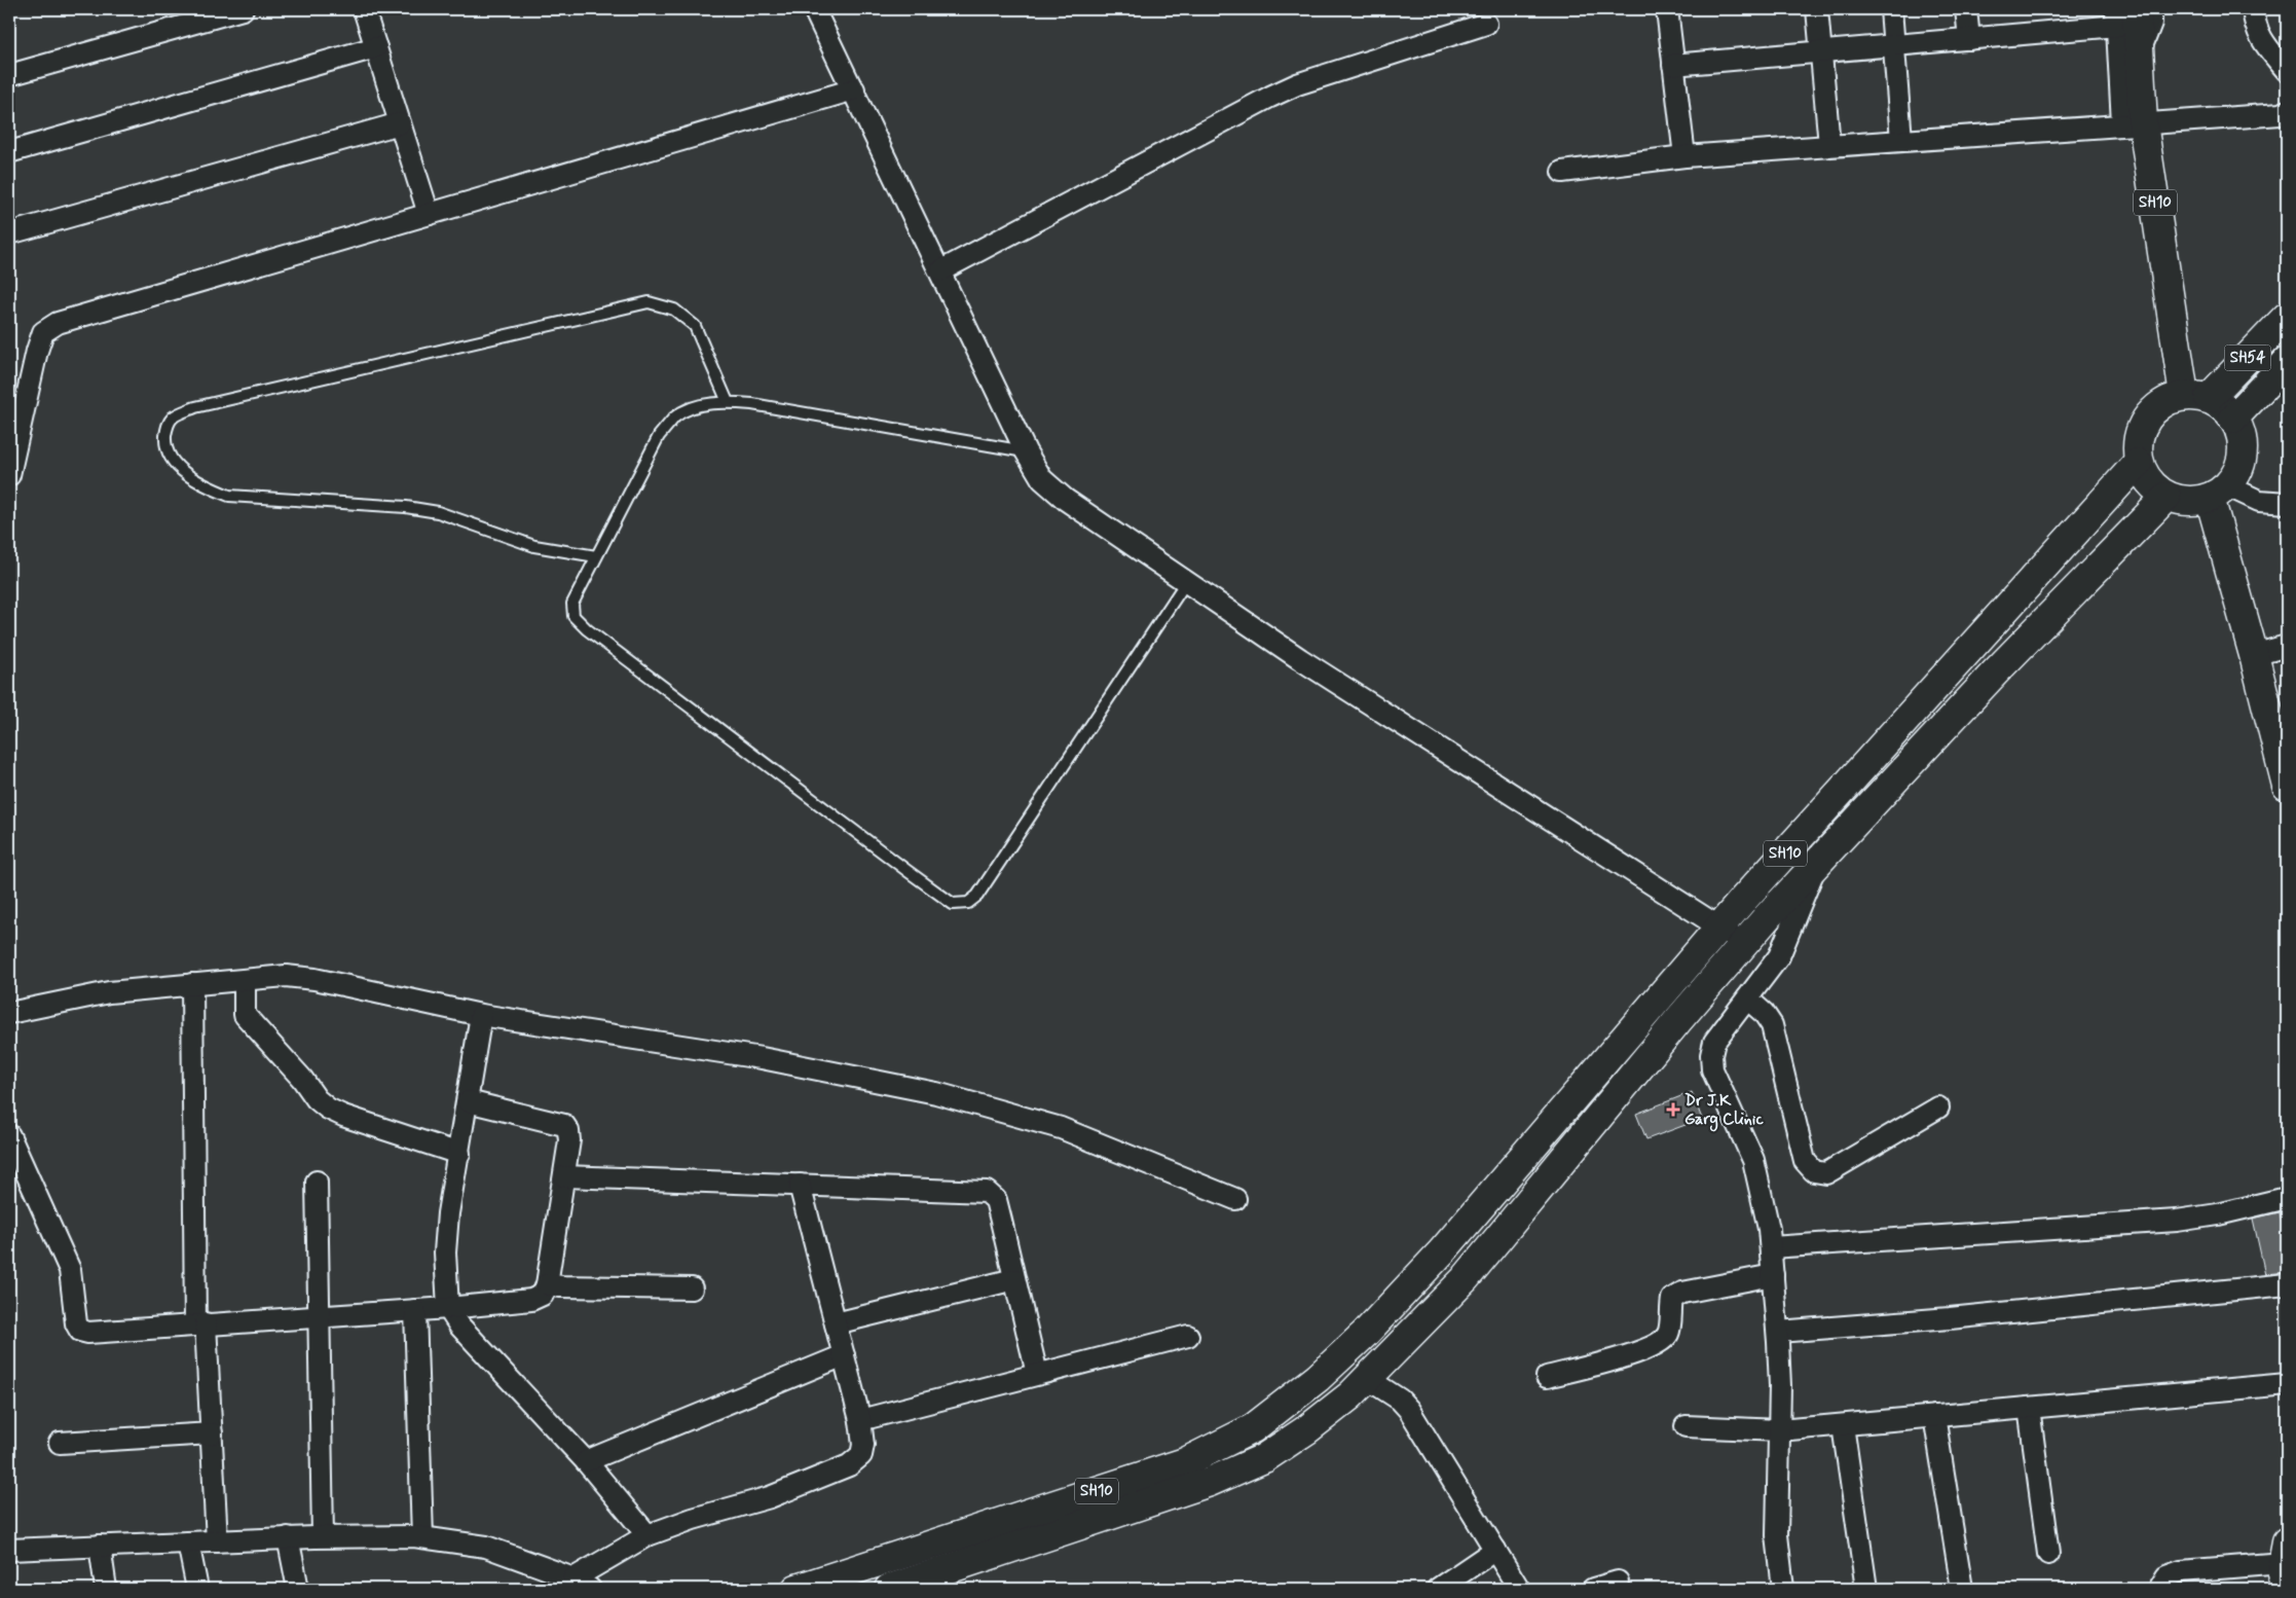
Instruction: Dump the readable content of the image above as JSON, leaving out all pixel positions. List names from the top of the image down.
{
  "streets": {
    "main road": ["SH10", "SH54"]
  },
  "crossings": [
    ["SH10", "SH54"]
  ],
  "places": {
    "health": ["Dr J.K Garg Clinic"]
  }
}
